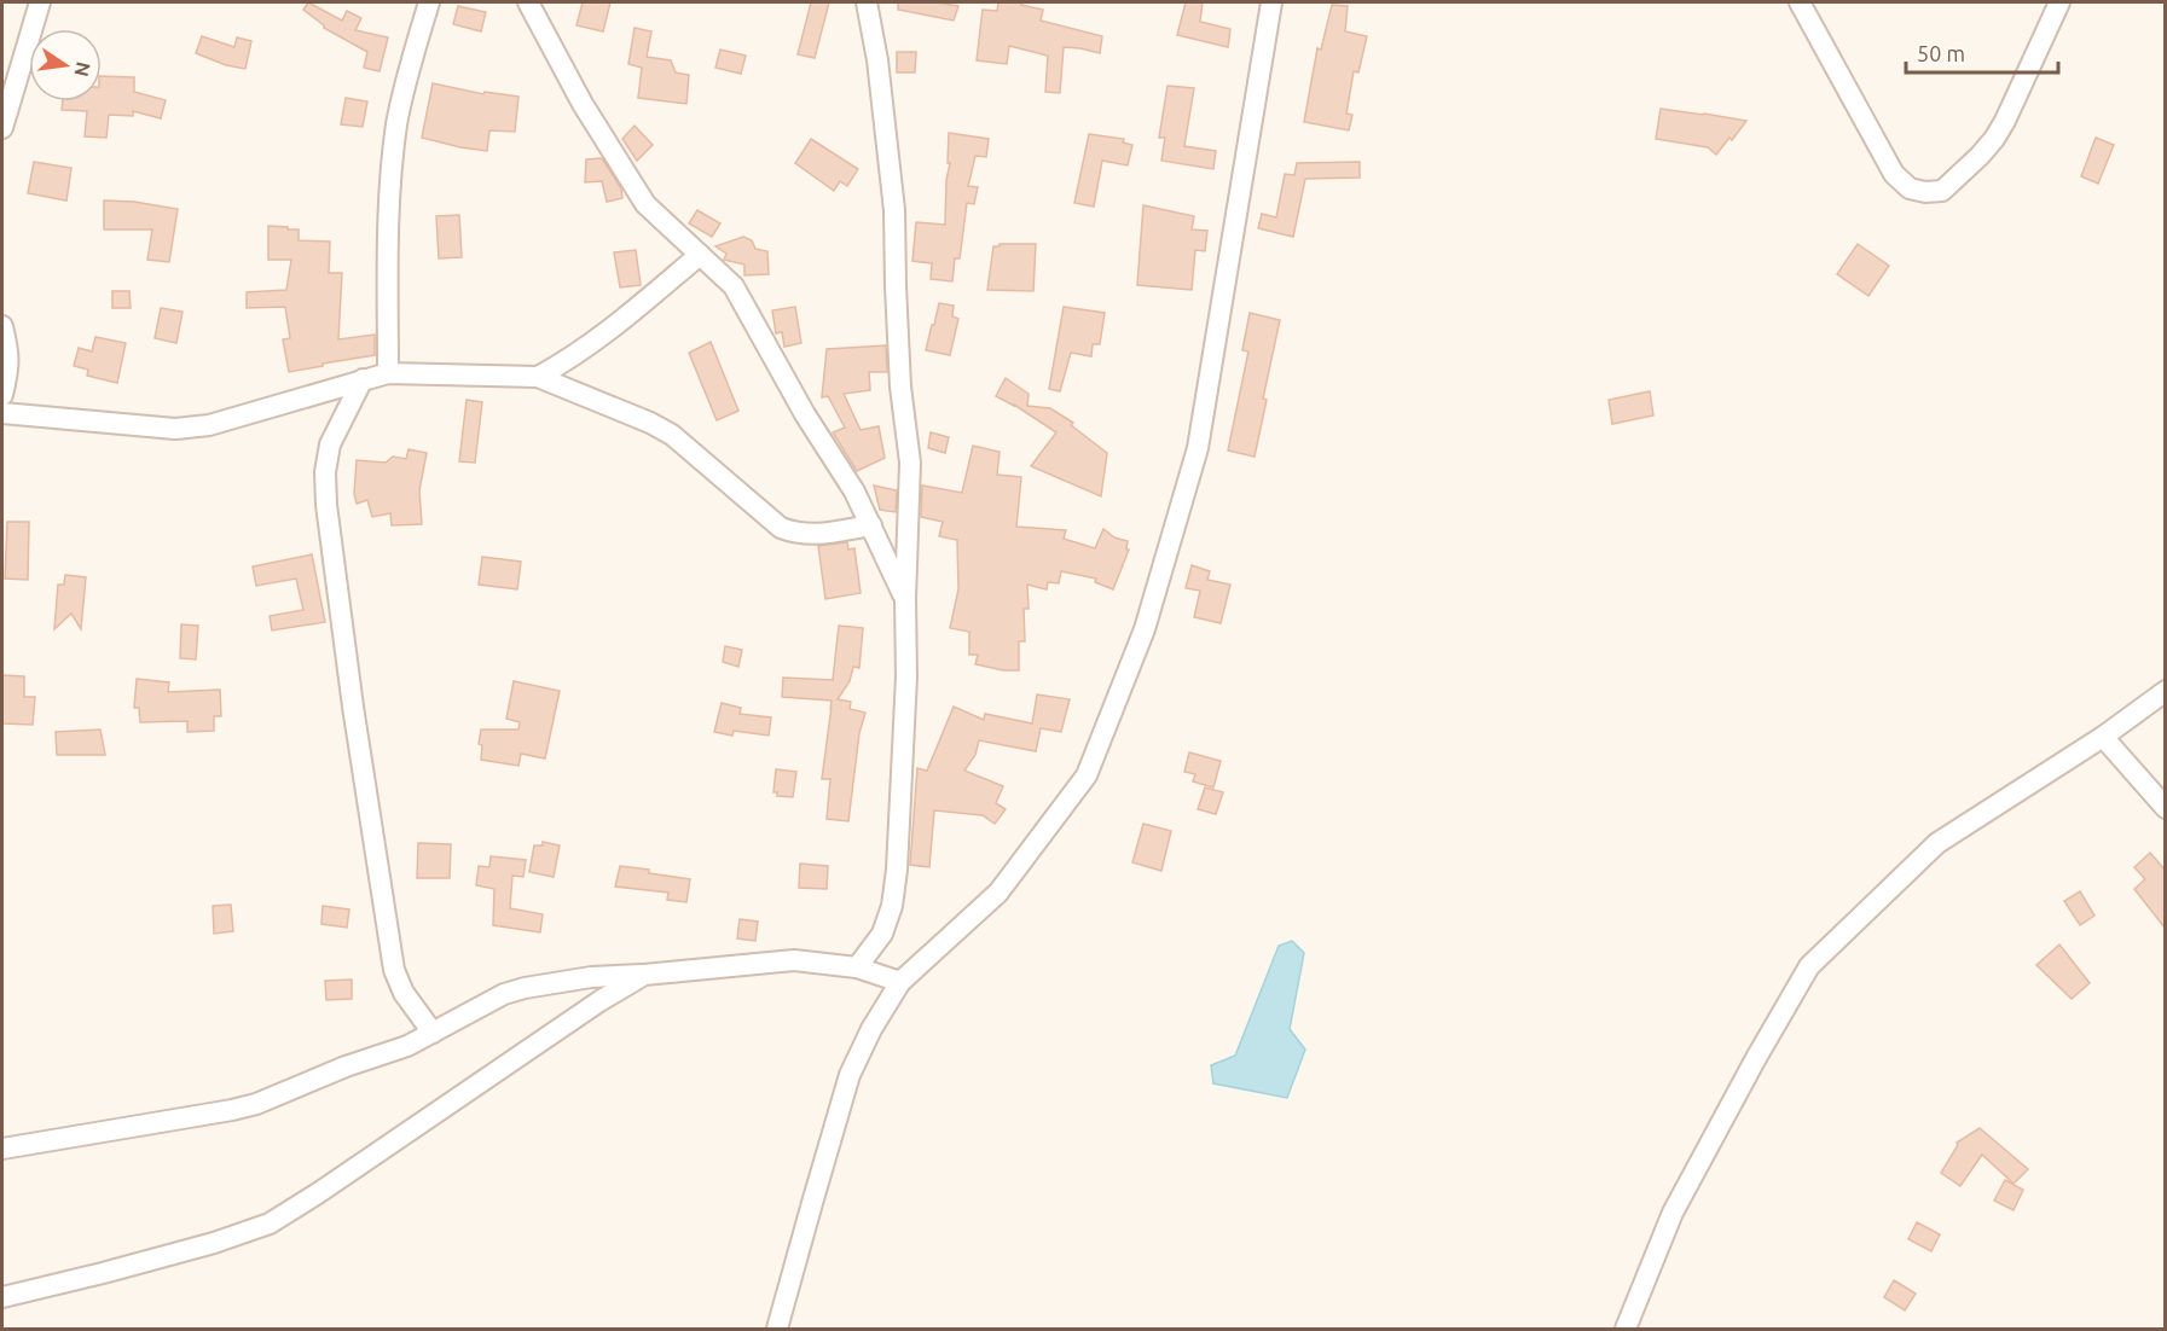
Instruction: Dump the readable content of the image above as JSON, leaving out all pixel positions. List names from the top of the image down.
{
  "scale_bar": "50 m",
  "north": "right"
}
